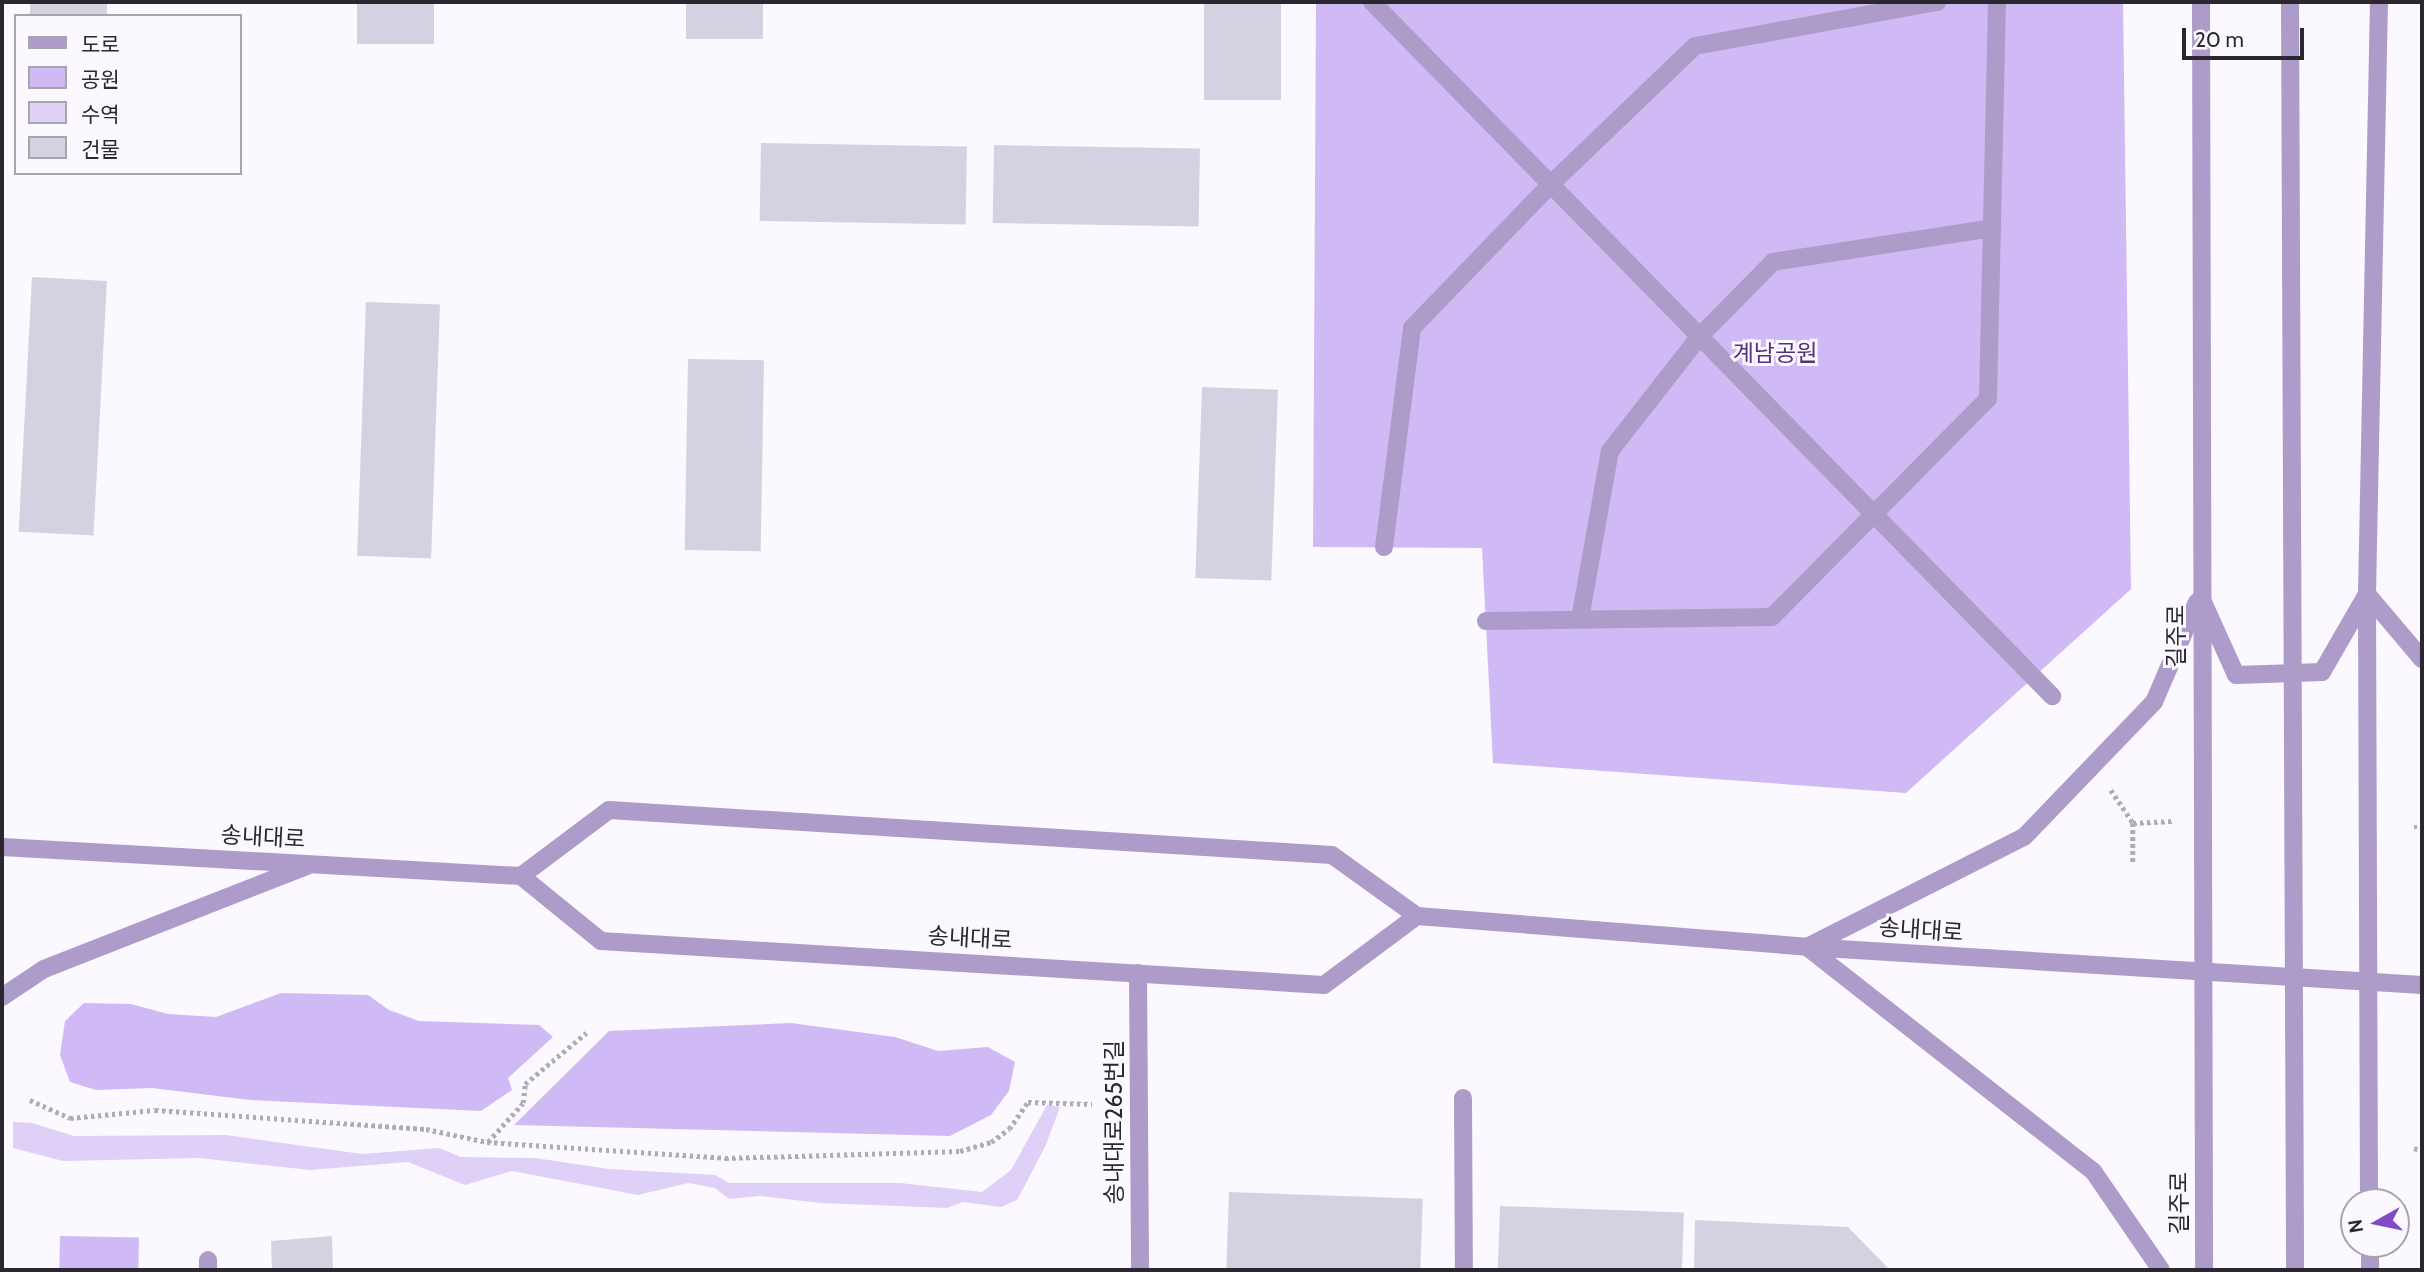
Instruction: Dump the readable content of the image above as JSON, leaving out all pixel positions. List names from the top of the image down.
{
  "streets": {
    "street": ["길주로", "송내대로", "송내대로265번길"]
  },
  "crossings": [
    ["길주로", "송내대로"],
    ["송내대로", "송내대로265번길"]
  ],
  "parks": ["계남공원"],
  "legend": [
    "도로",
    "공원",
    "수역",
    "건물"
  ],
  "scale_bar": "20 m",
  "north": "left"
}
